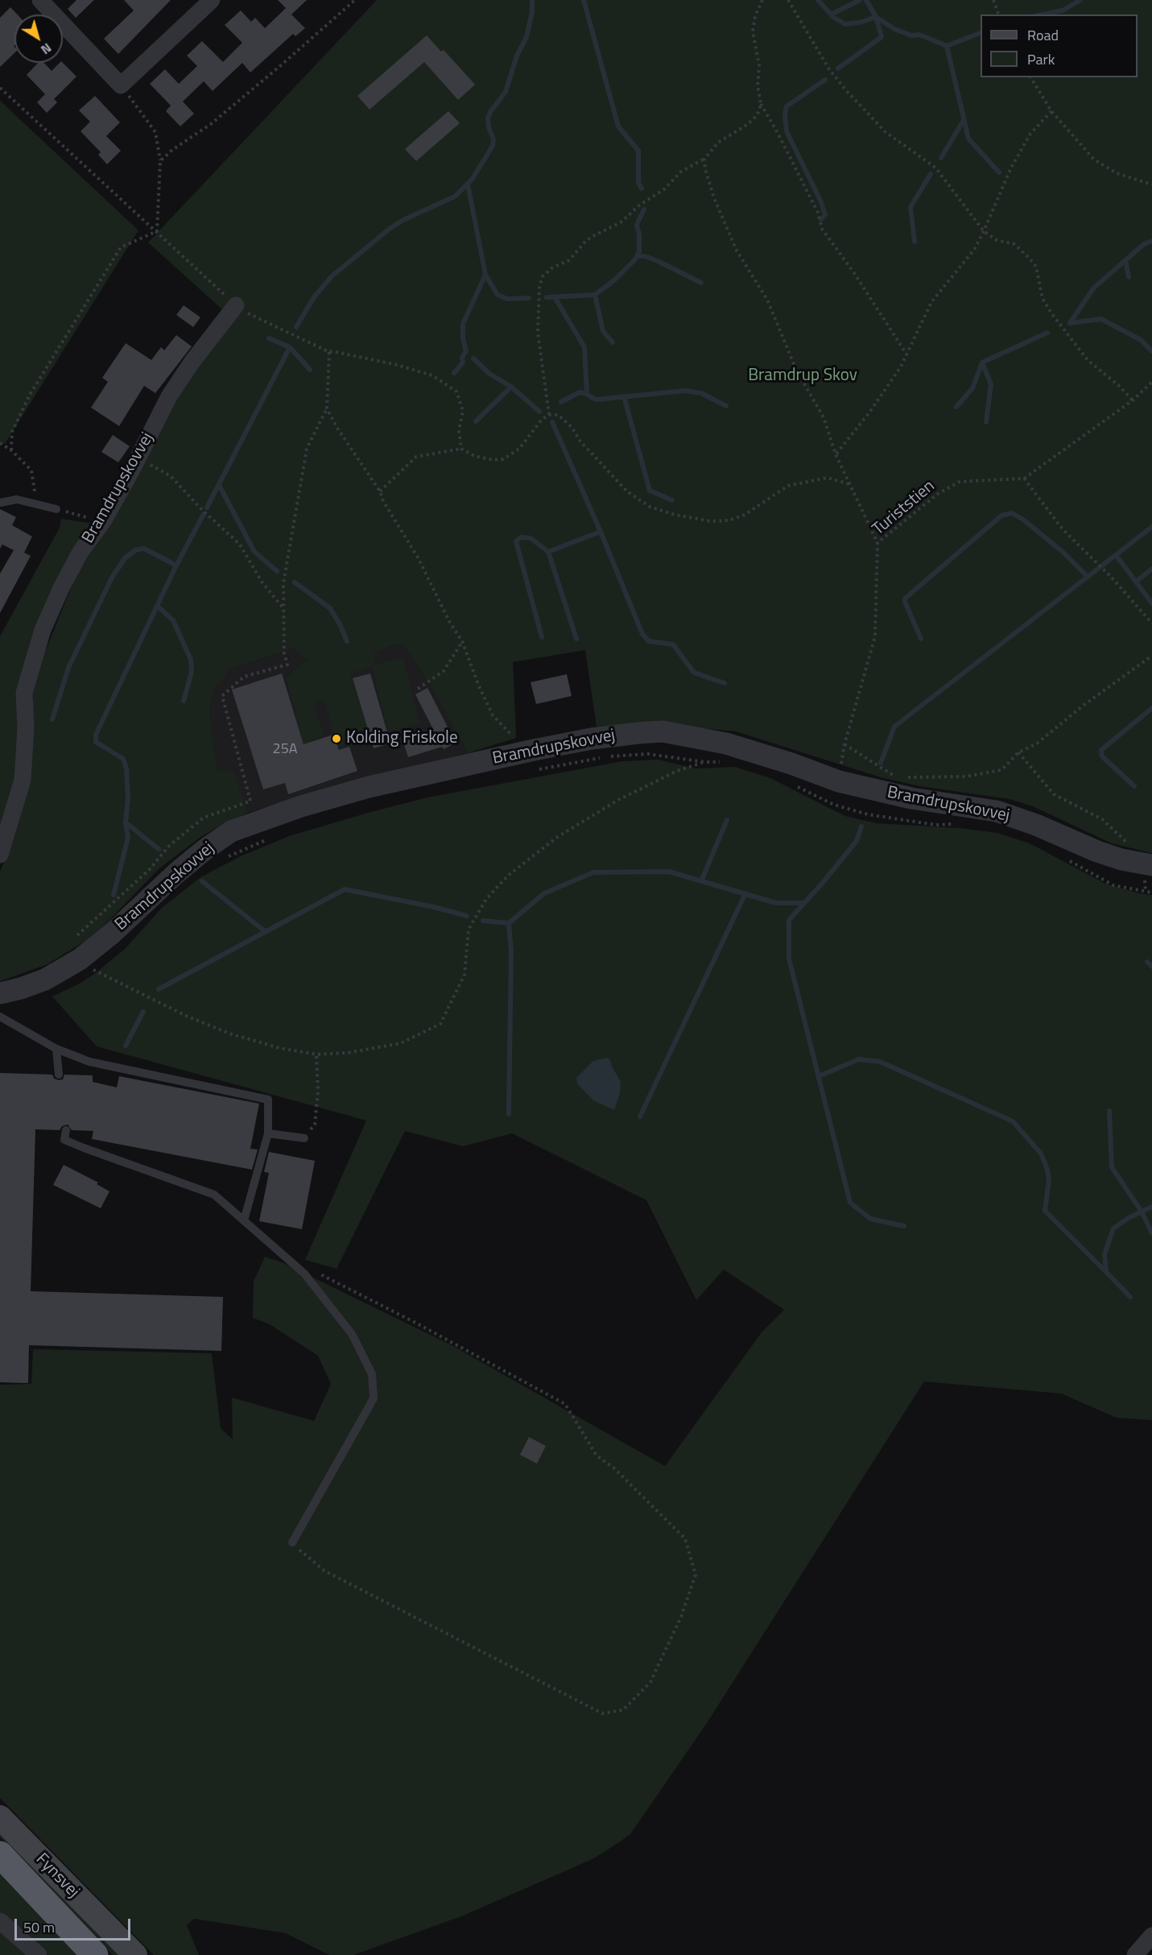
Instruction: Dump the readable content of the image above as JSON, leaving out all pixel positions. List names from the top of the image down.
{
  "streets": {
    "highway": ["Fynsvej"],
    "street": ["Bramdrupskovvej"],
    "path": ["Turiststien"]
  },
  "crossings": [
    ["Bramdrupskovvej", "Turiststien"]
  ],
  "parks": ["Bramdrup Skov"],
  "places": ["Kolding Friskole"],
  "house_numbers": ["25A"],
  "legend": ["Road", "Park"],
  "scale_bar": "50 m",
  "north": "bottom right"
}
